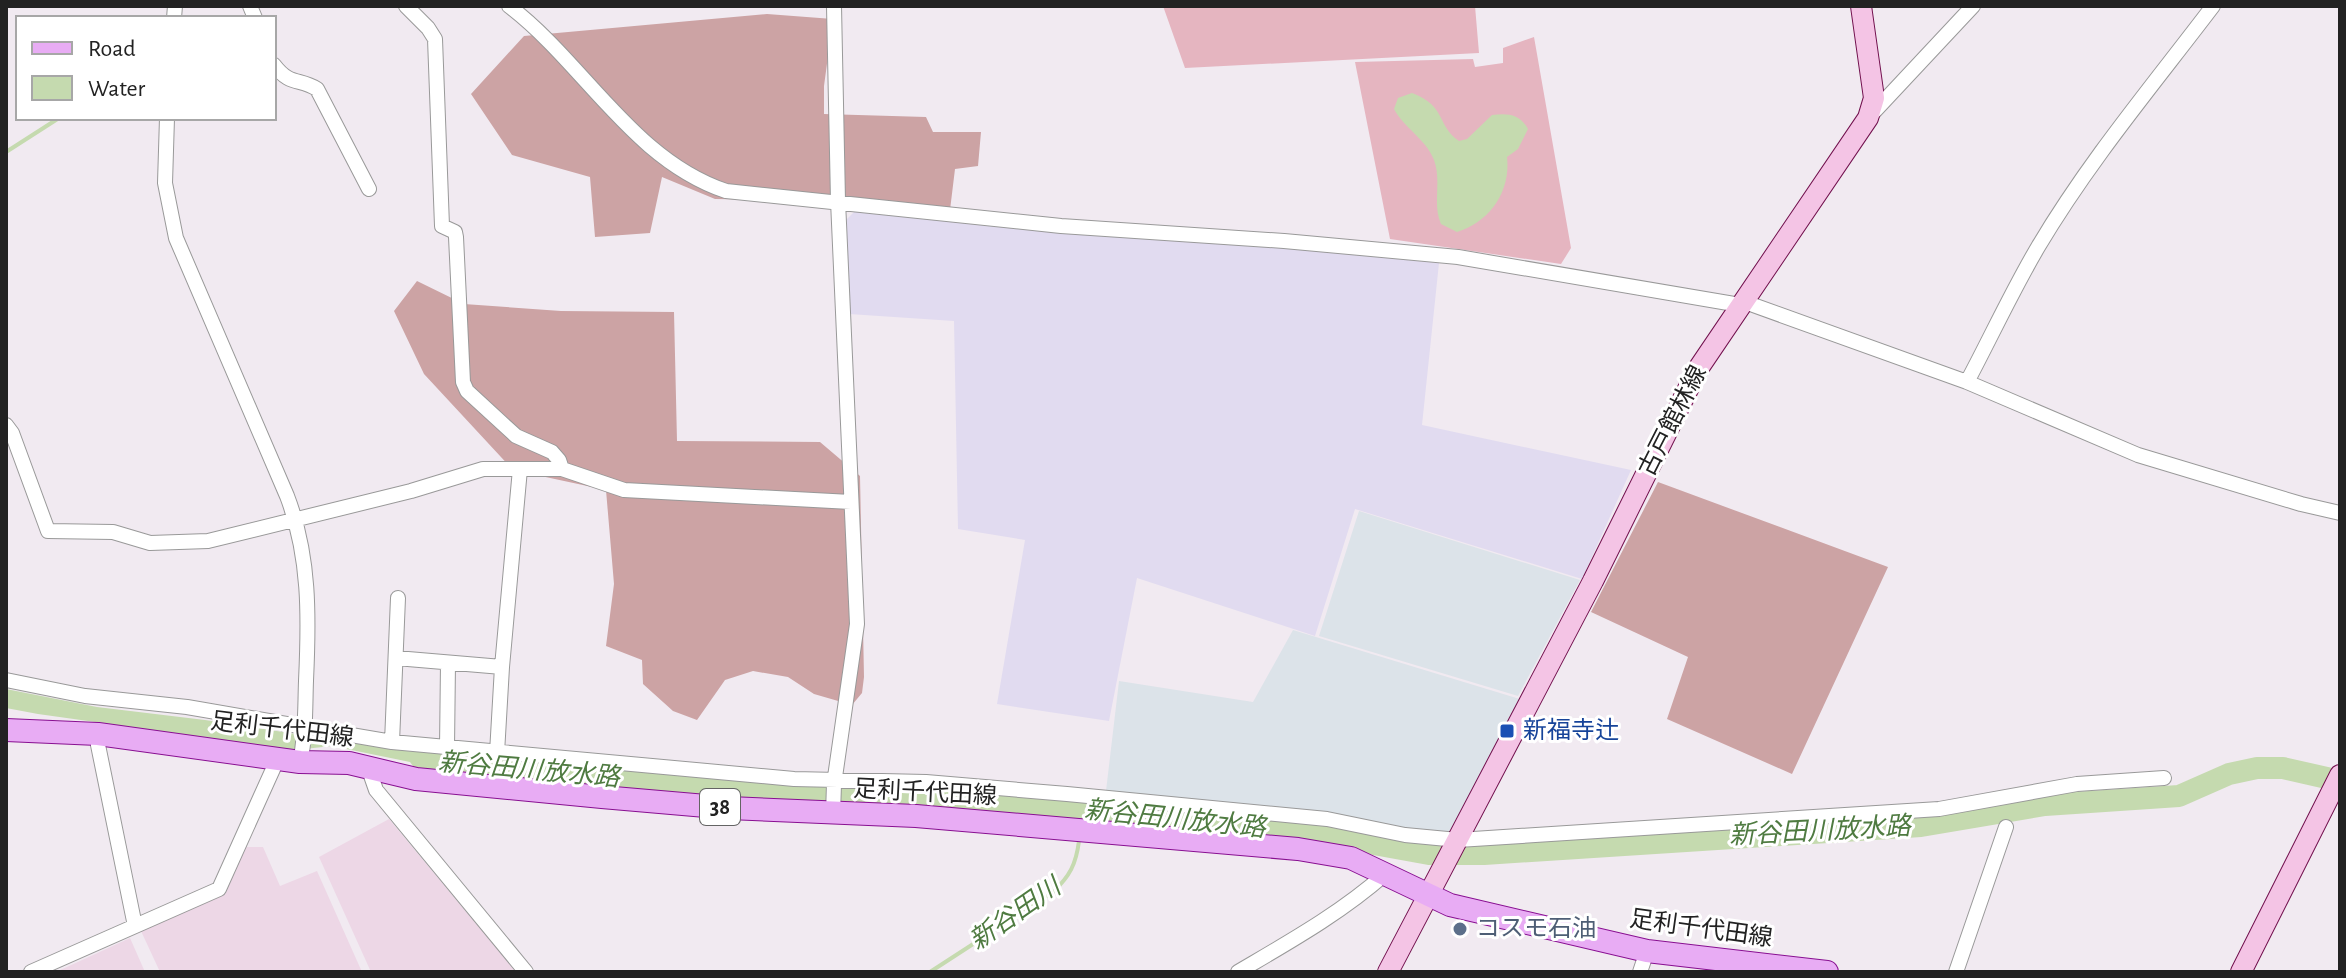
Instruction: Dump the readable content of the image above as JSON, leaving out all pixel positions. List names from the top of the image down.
{
  "streets": {
    "main road": ["古戸館林線", "足利千代田線", "38"]
  },
  "crossings": [
    ["古戸館林線", "足利千代田線"]
  ],
  "water": ["新谷田川放水路", "新谷田川"],
  "places": {
    "transit": ["新福寺辻"],
    "other": ["コスモ石油"]
  },
  "legend": ["Road", "Water"]
}
